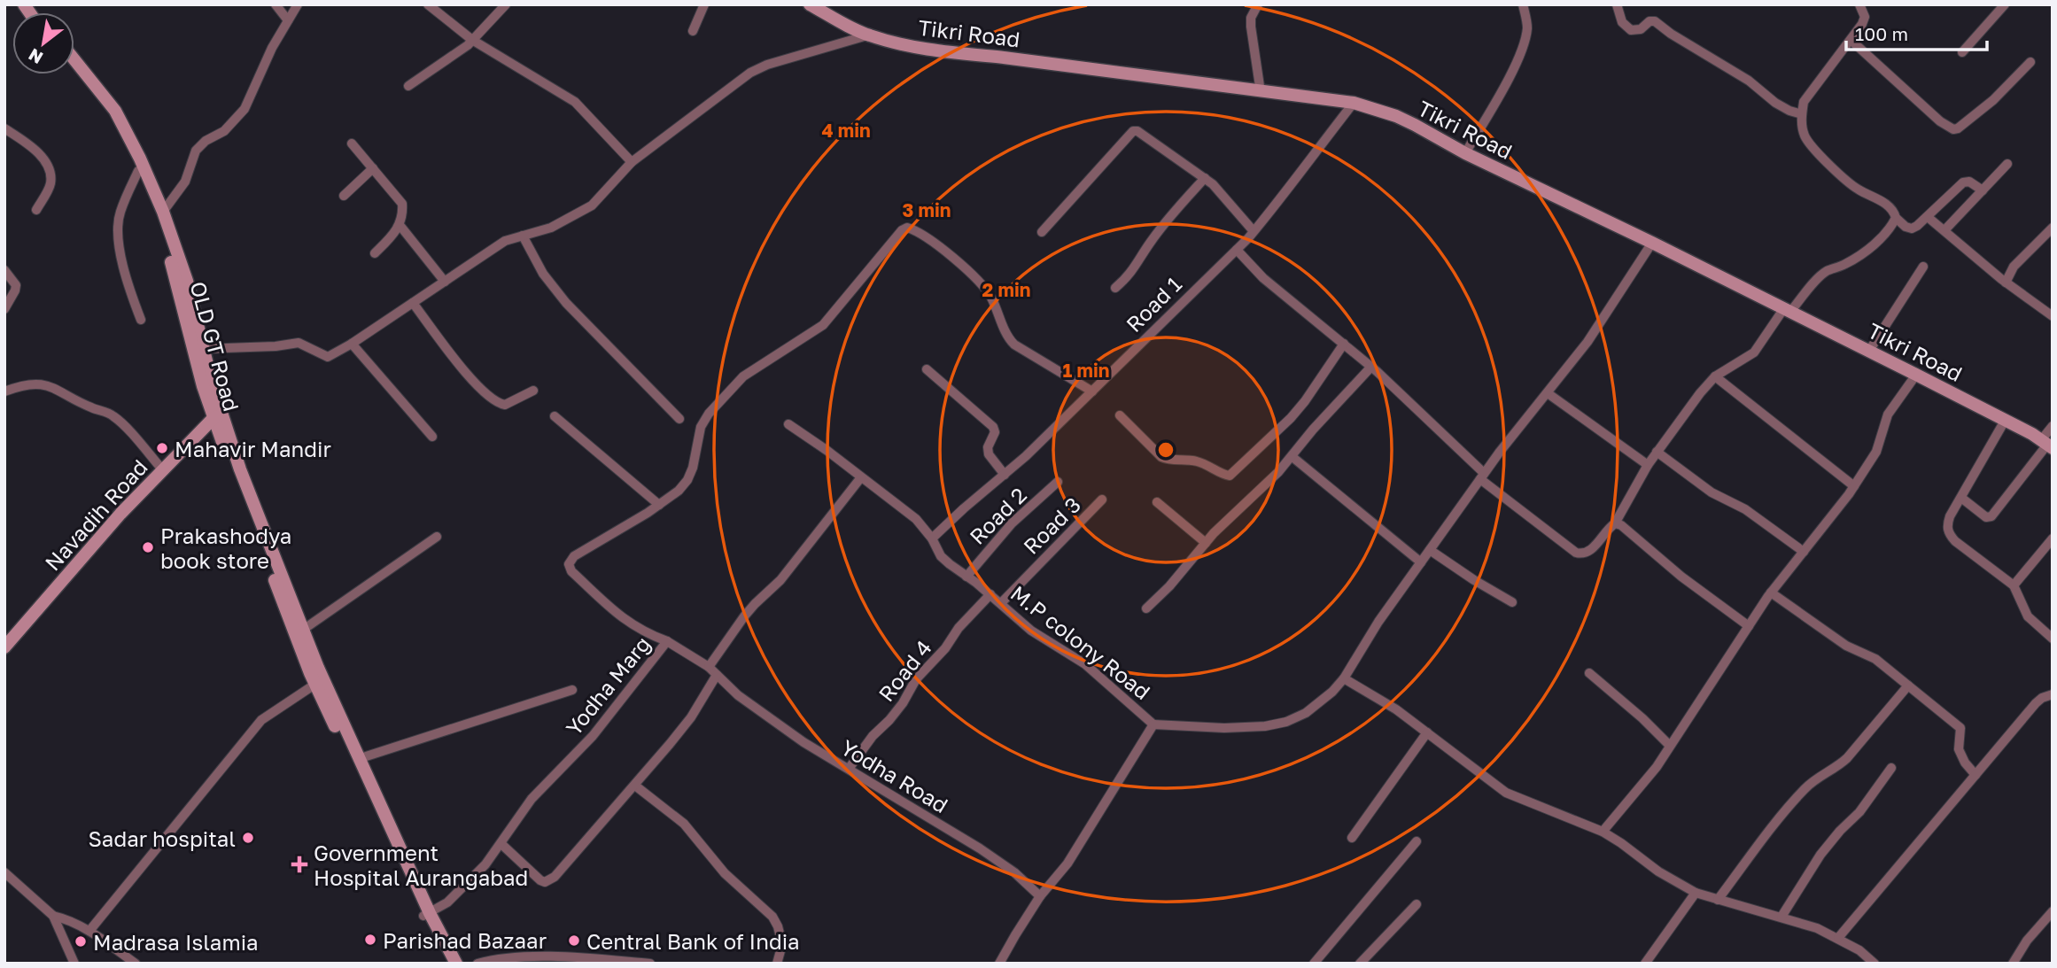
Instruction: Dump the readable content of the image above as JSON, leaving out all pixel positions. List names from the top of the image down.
{
  "streets": {
    "main road": ["Tikri Road", "OLD GT Road", "Navadih Road"],
    "street": [
      "Road 1",
      "Road 2",
      "Road 3",
      "M.P colony Road",
      "Road 4",
      "Yodha Marg",
      "Yodha Road"
    ]
  },
  "crossings": [
    ["Tikri Road", "Road 1"],
    ["Road 1", "M.P colony Road"],
    ["Road 1", "Yodha Marg"],
    ["OLD GT Road", "Navadih Road"],
    ["OLD GT Road", "Yodha Marg"],
    ["Road 2", "M.P colony Road"],
    ["Road 3", "M.P colony Road"],
    ["M.P colony Road", "Road 4"],
    ["M.P colony Road", "Yodha Road"],
    ["Road 4", "Yodha Road"],
    ["Yodha Marg", "Yodha Road"]
  ],
  "places": {
    "other": [
      "Mahavir Mandir",
      "Prakashodya book store",
      "Sadar hospital",
      "Parishad Bazaar",
      "Central Bank of India",
      "Madrasa Islamia"
    ],
    "health": ["Government Hospital Aurangabad"]
  },
  "scale_bar": "100 m",
  "north": "bottom left",
  "rings": [
    "4 min",
    "3 min",
    "2 min",
    "1 min"
  ]
}
